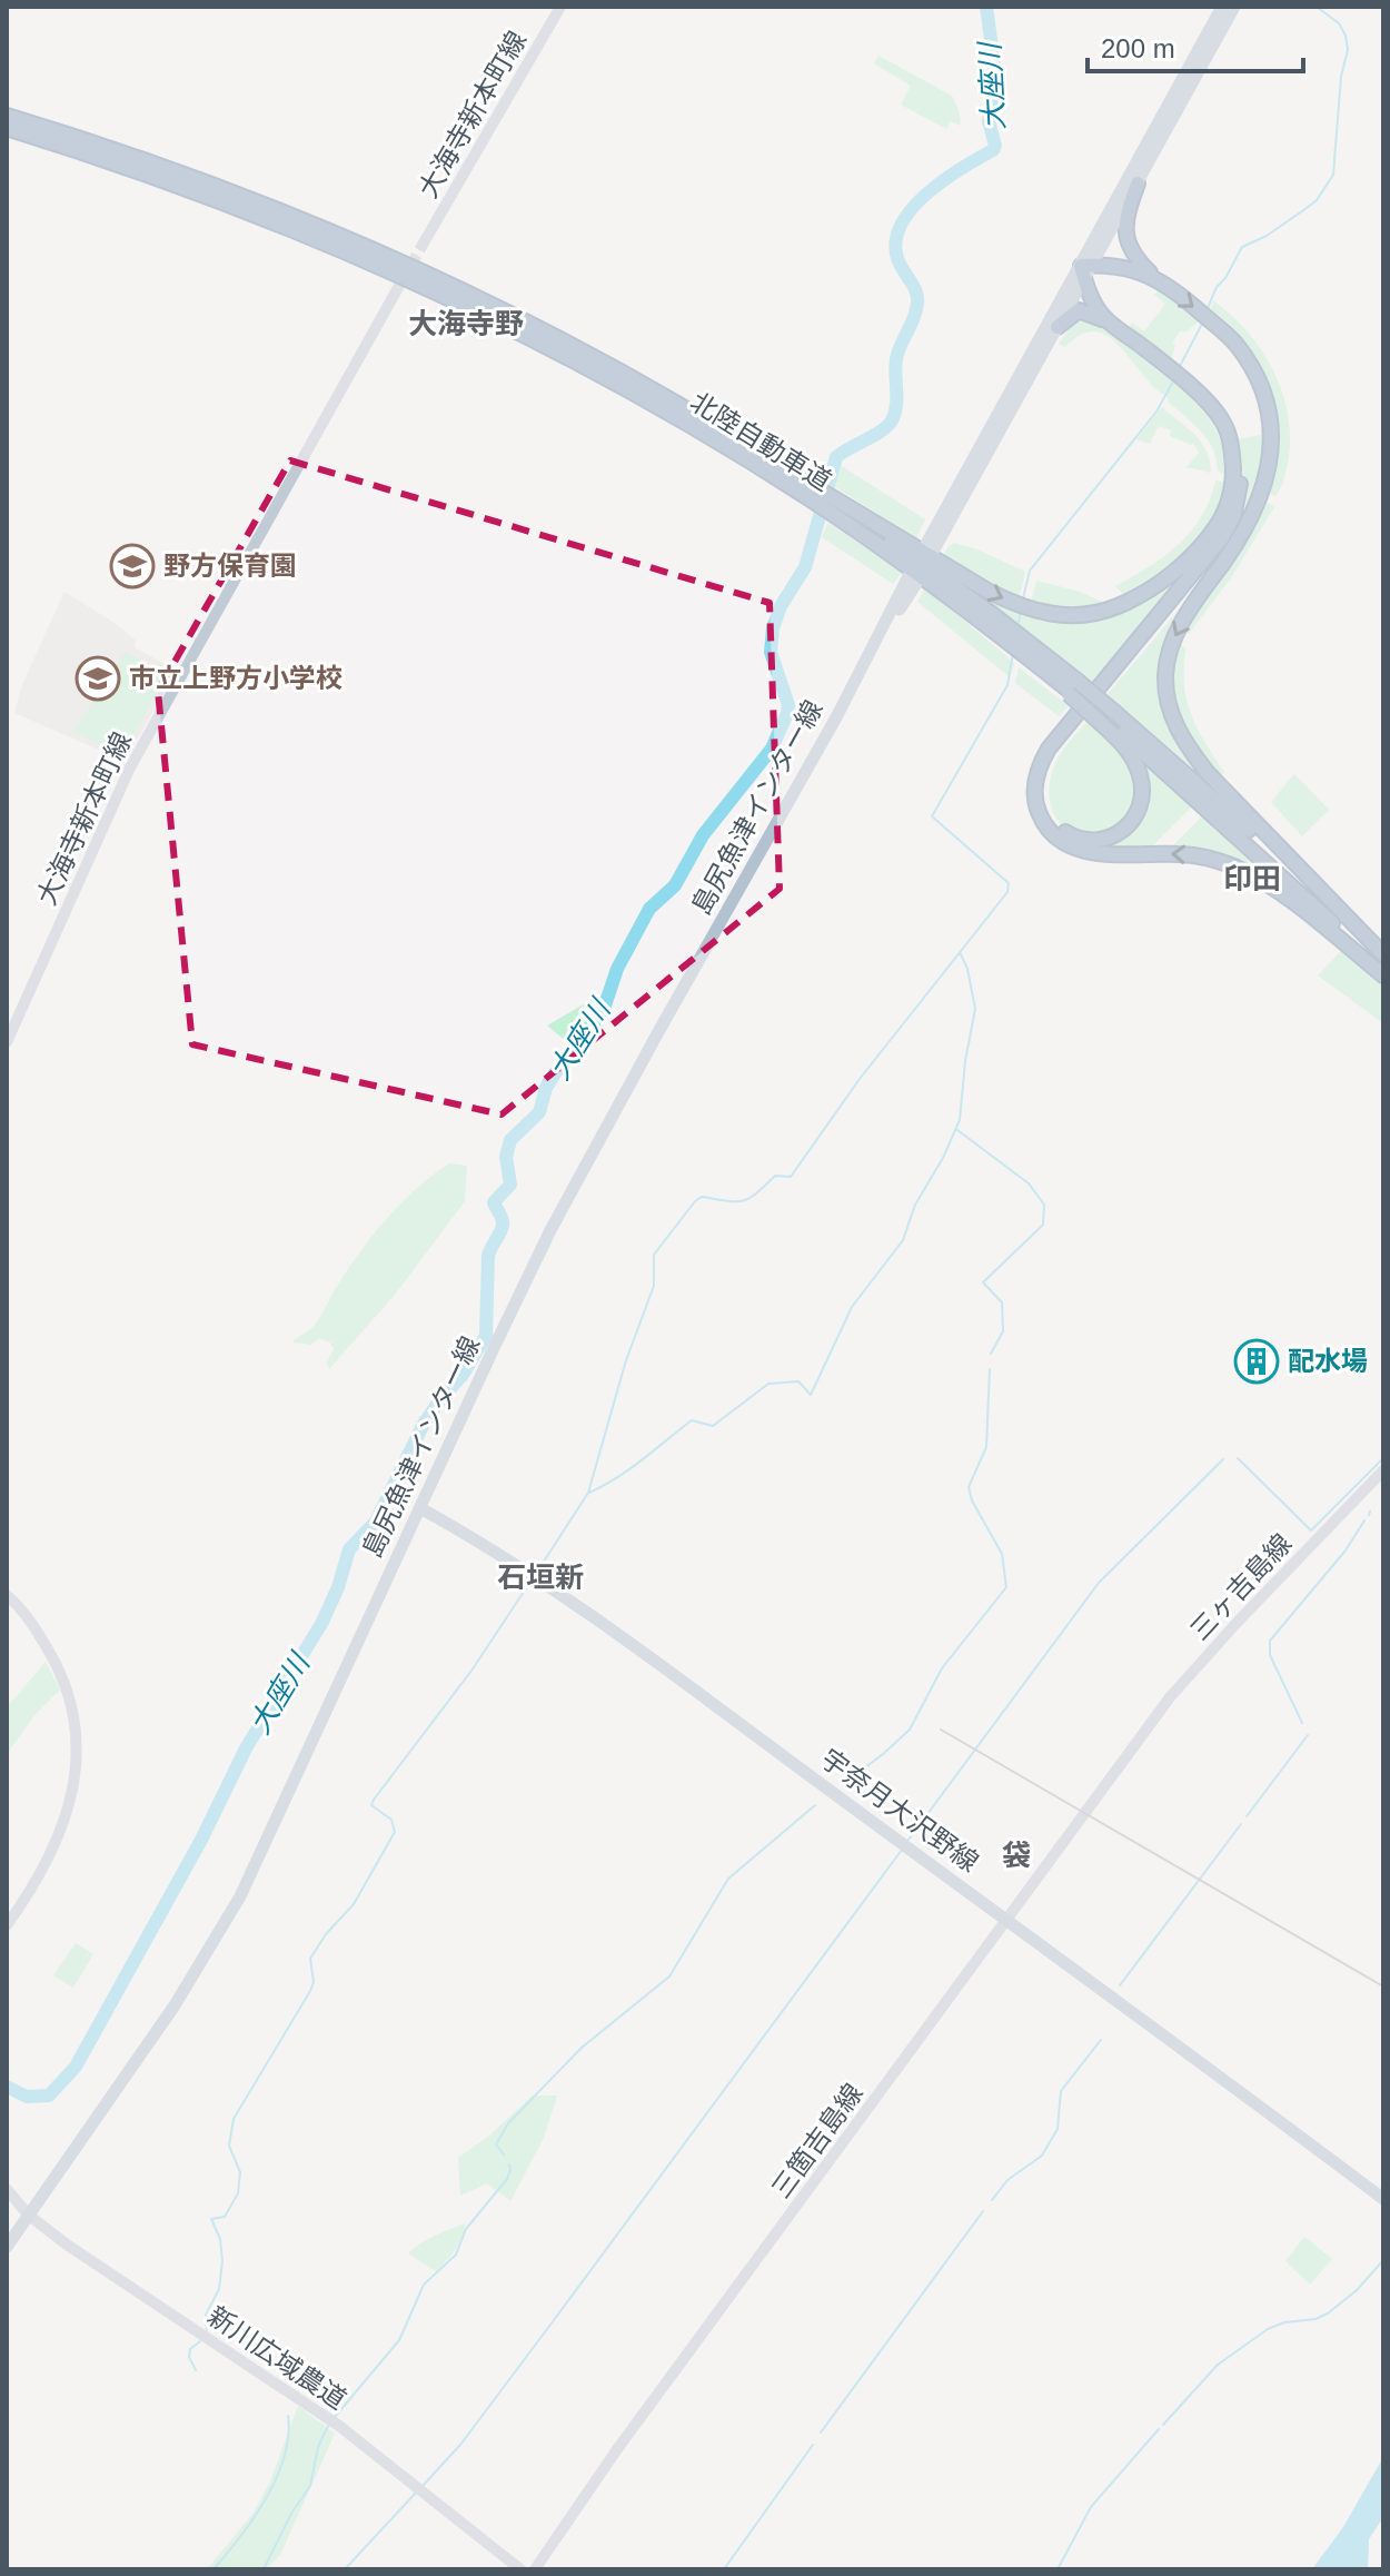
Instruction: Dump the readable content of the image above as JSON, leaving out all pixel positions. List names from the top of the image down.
{
  "streets": {
    "highway": ["北陸自動車道"],
    "main road": [
      "大海寺新本町線",
      "島尻魚津インター線",
      "三ヶ吉島線",
      "宇奈月大沢野線",
      "三箇吉島線",
      "新川広域農道"
    ]
  },
  "crossings": [
    ["島尻魚津インター線", "宇奈月大沢野線"],
    ["島尻魚津インター線", "新川広域農道"],
    ["三ヶ吉島線", "三箇吉島線"],
    ["宇奈月大沢野線", "三箇吉島線"]
  ],
  "districts": [
    "大海寺野",
    "印田",
    "石垣新",
    "袋"
  ],
  "water": ["大座川"],
  "places": {
    "school or university": ["野方保育園", "市立上野方小学校"],
    "building": ["配水場"]
  },
  "scale_bar": "200 m"
}
